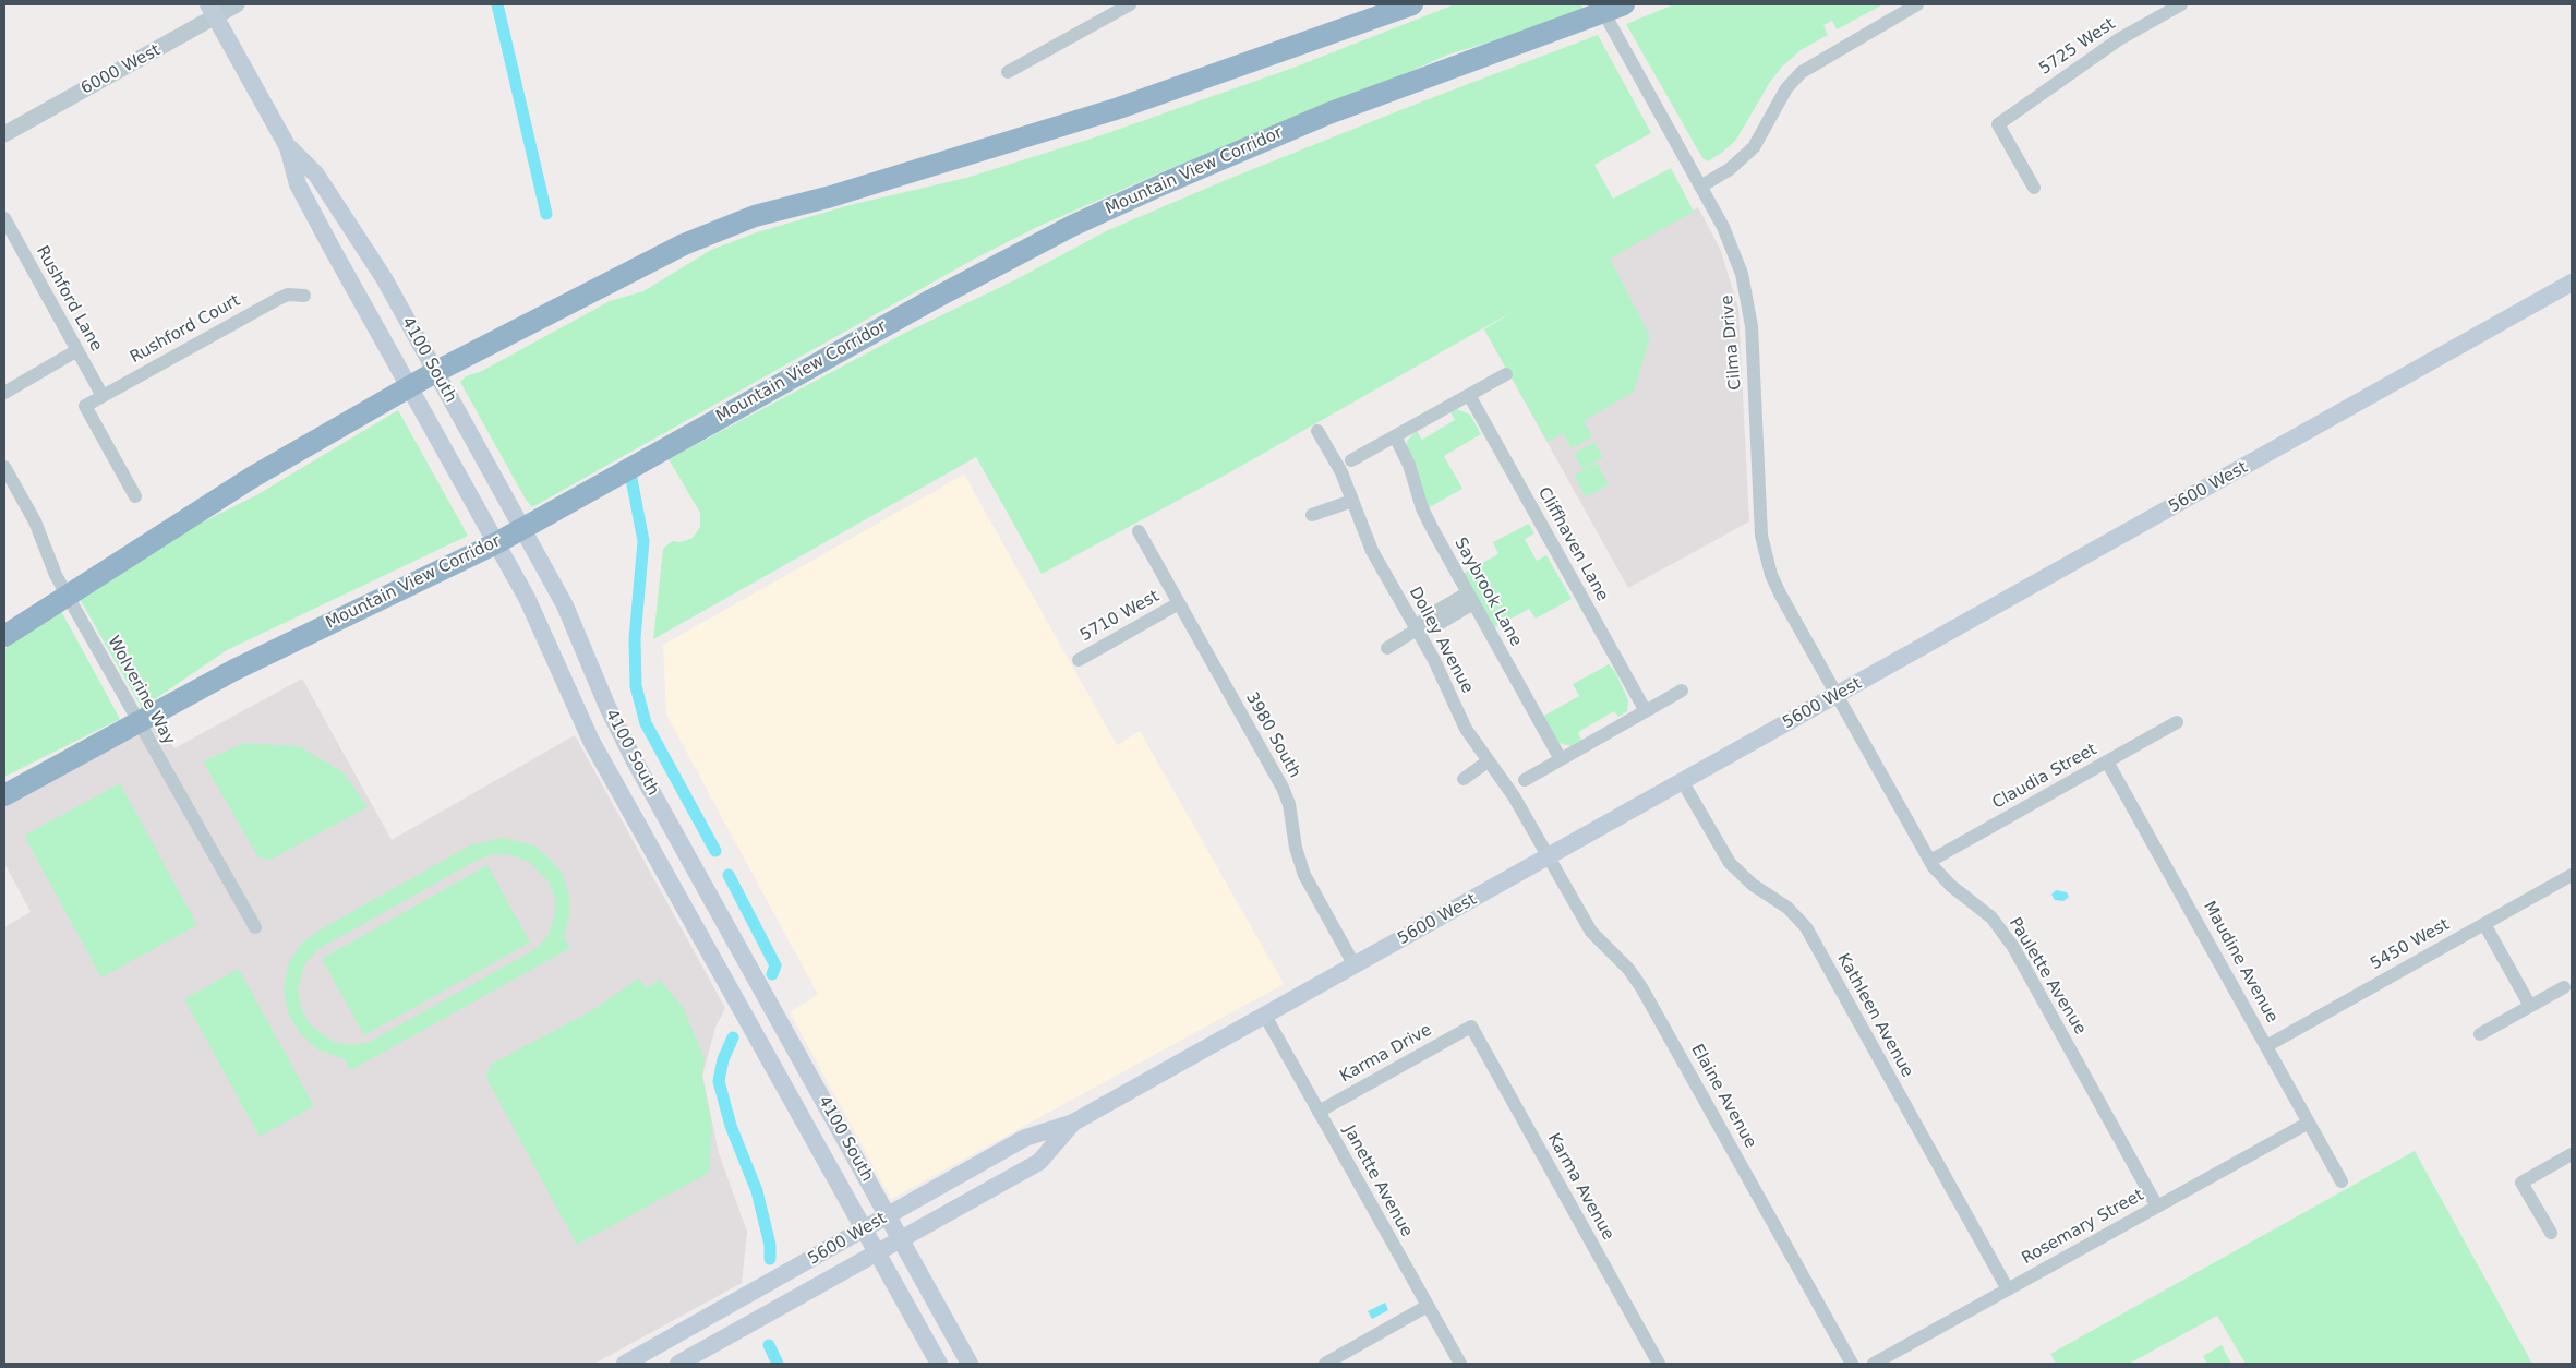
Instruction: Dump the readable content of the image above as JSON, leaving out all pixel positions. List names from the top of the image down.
{
  "streets": {
    "highway": ["Mountain View Corridor"],
    "main road": ["4100 South", "5600 West"],
    "street": [
      "5725 West",
      "6000 West",
      "Rushford Lane",
      "Rushford Court",
      "Cilma Drive",
      "Cliffhaven Lane",
      "Saybrook Lane",
      "5710 West",
      "Dolley Avenue",
      "Wolverine Way",
      "3980 South",
      "Claudia Street",
      "5450 West",
      "Maudine Avenue",
      "Paulette Avenue",
      "Kathleen Avenue",
      "Karma Drive",
      "Elaine Avenue",
      "Janette Avenue",
      "Karma Avenue",
      "Rosemary Street"
    ]
  },
  "crossings": [
    ["6000 West", "4100 South"],
    ["Mountain View Corridor", "4100 South"],
    ["Rushford Lane", "Rushford Court"],
    ["Cilma Drive", "5600 West"],
    ["Cilma Drive", "Paulette Avenue"],
    ["4100 South", "5600 West"],
    ["5600 West", "Dolley Avenue"],
    ["5600 West", "3980 South"],
    ["5600 West", "Paulette Avenue"],
    ["5600 West", "Kathleen Avenue"],
    ["5600 West", "Elaine Avenue"],
    ["5600 West", "Janette Avenue"],
    ["5710 West", "3980 South"],
    ["Dolley Avenue", "Elaine Avenue"],
    ["Claudia Street", "Maudine Avenue"],
    ["Claudia Street", "Paulette Avenue"],
    ["5450 West", "Maudine Avenue"],
    ["Maudine Avenue", "Rosemary Street"],
    ["Paulette Avenue", "Rosemary Street"],
    ["Kathleen Avenue", "Rosemary Street"],
    ["Karma Drive", "Janette Avenue"],
    ["Karma Drive", "Karma Avenue"]
  ]
}
